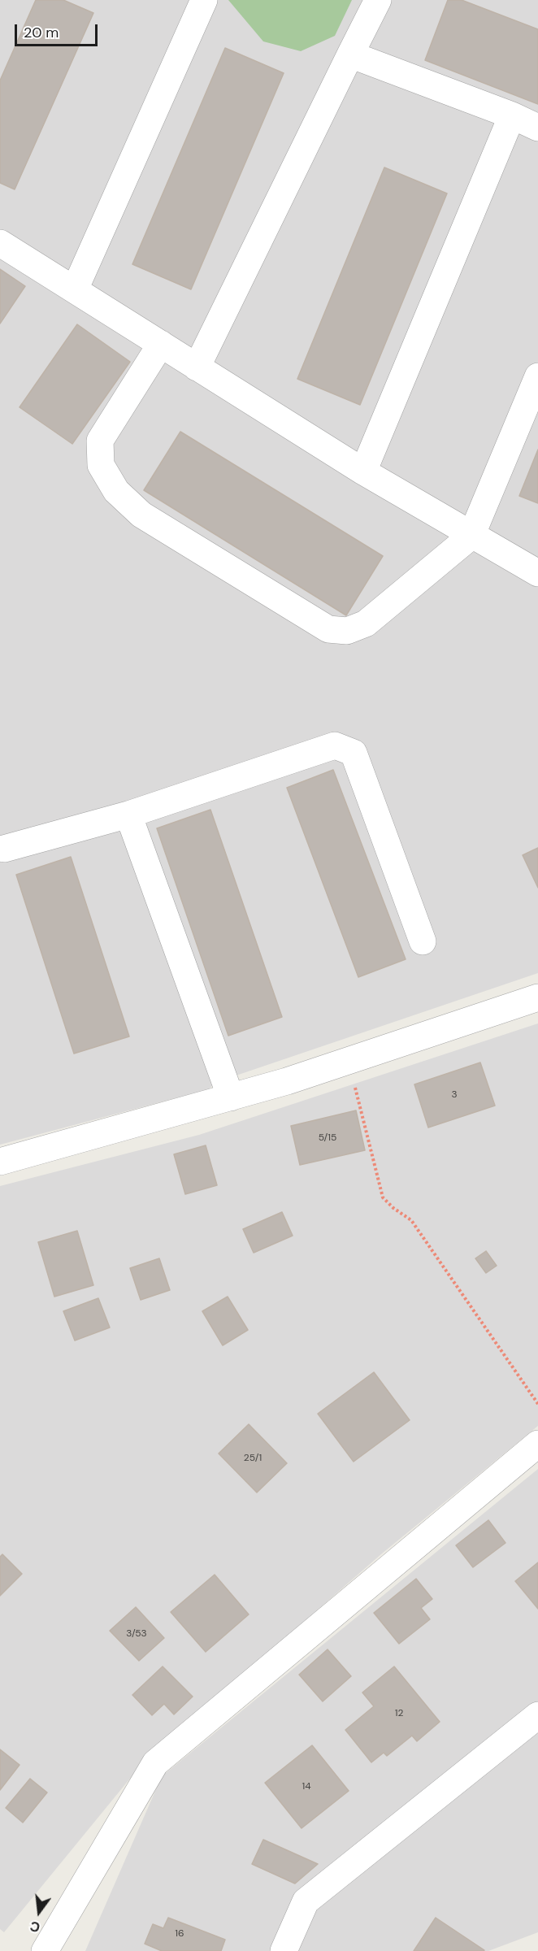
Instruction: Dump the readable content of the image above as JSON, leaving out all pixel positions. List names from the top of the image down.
{
  "house_numbers": [
    "3",
    "5/15",
    "25/1",
    "3/53",
    "12",
    "14",
    "16"
  ],
  "scale_bar": "20 m",
  "north": "bottom"
}
